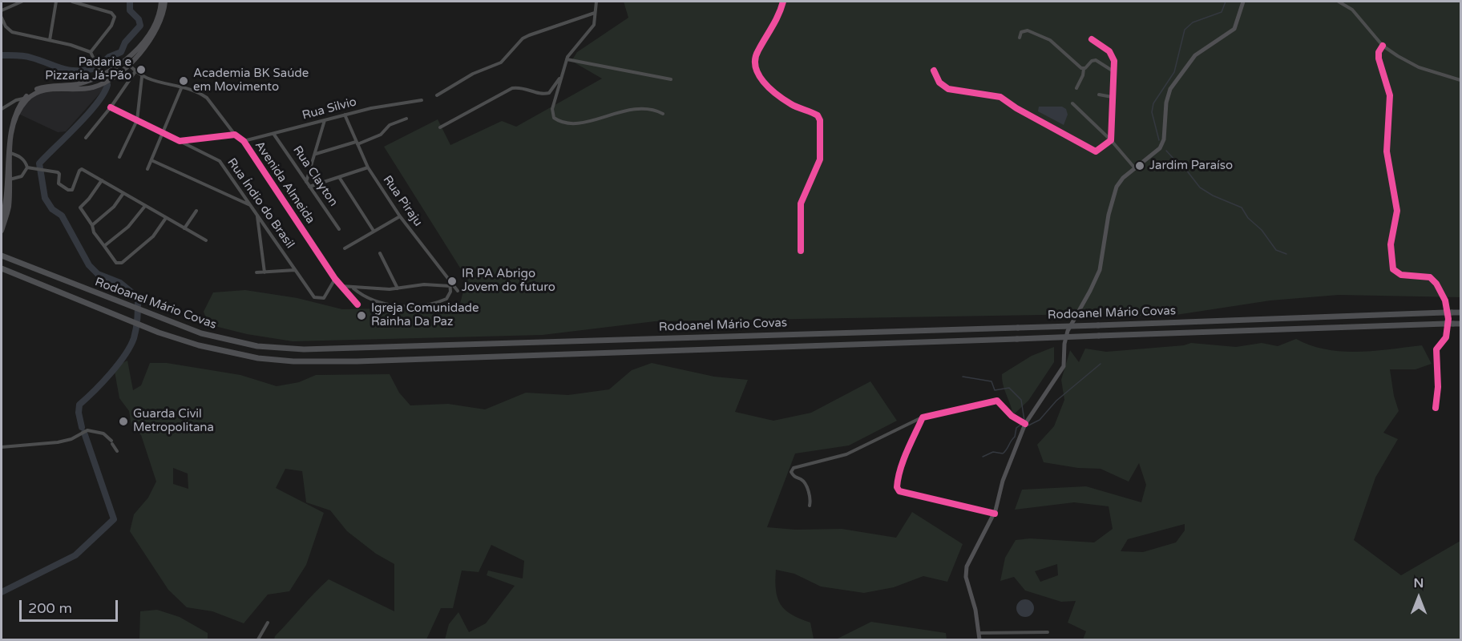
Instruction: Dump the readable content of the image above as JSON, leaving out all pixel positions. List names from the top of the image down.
{
  "streets": {
    "highway": ["Rodoanel Mário Covas"],
    "street": [
      "Rua Silvio",
      "Rua Clayton",
      "Avenida Almeida",
      "Rua Piraju",
      "Rua Índio do Brasil"
    ]
  },
  "crossings": [
    ["Rua Silvio", "Rua Clayton"],
    ["Rua Silvio", "Avenida Almeida"],
    ["Rua Silvio", "Rua Piraju"],
    ["Avenida Almeida", "Rua Índio do Brasil"]
  ],
  "places": [
    "Padaria e Pizzaria Já-Pão",
    "Academia BK Saúde em Movimento",
    "Jardim Paraíso",
    "IR PA Abrigo Jovem do futuro",
    "Igreja Comunidade Rainha Da Paz",
    "Guarda Civil Metropolitana"
  ],
  "scale_bar": "200 m",
  "north": "top"
}
